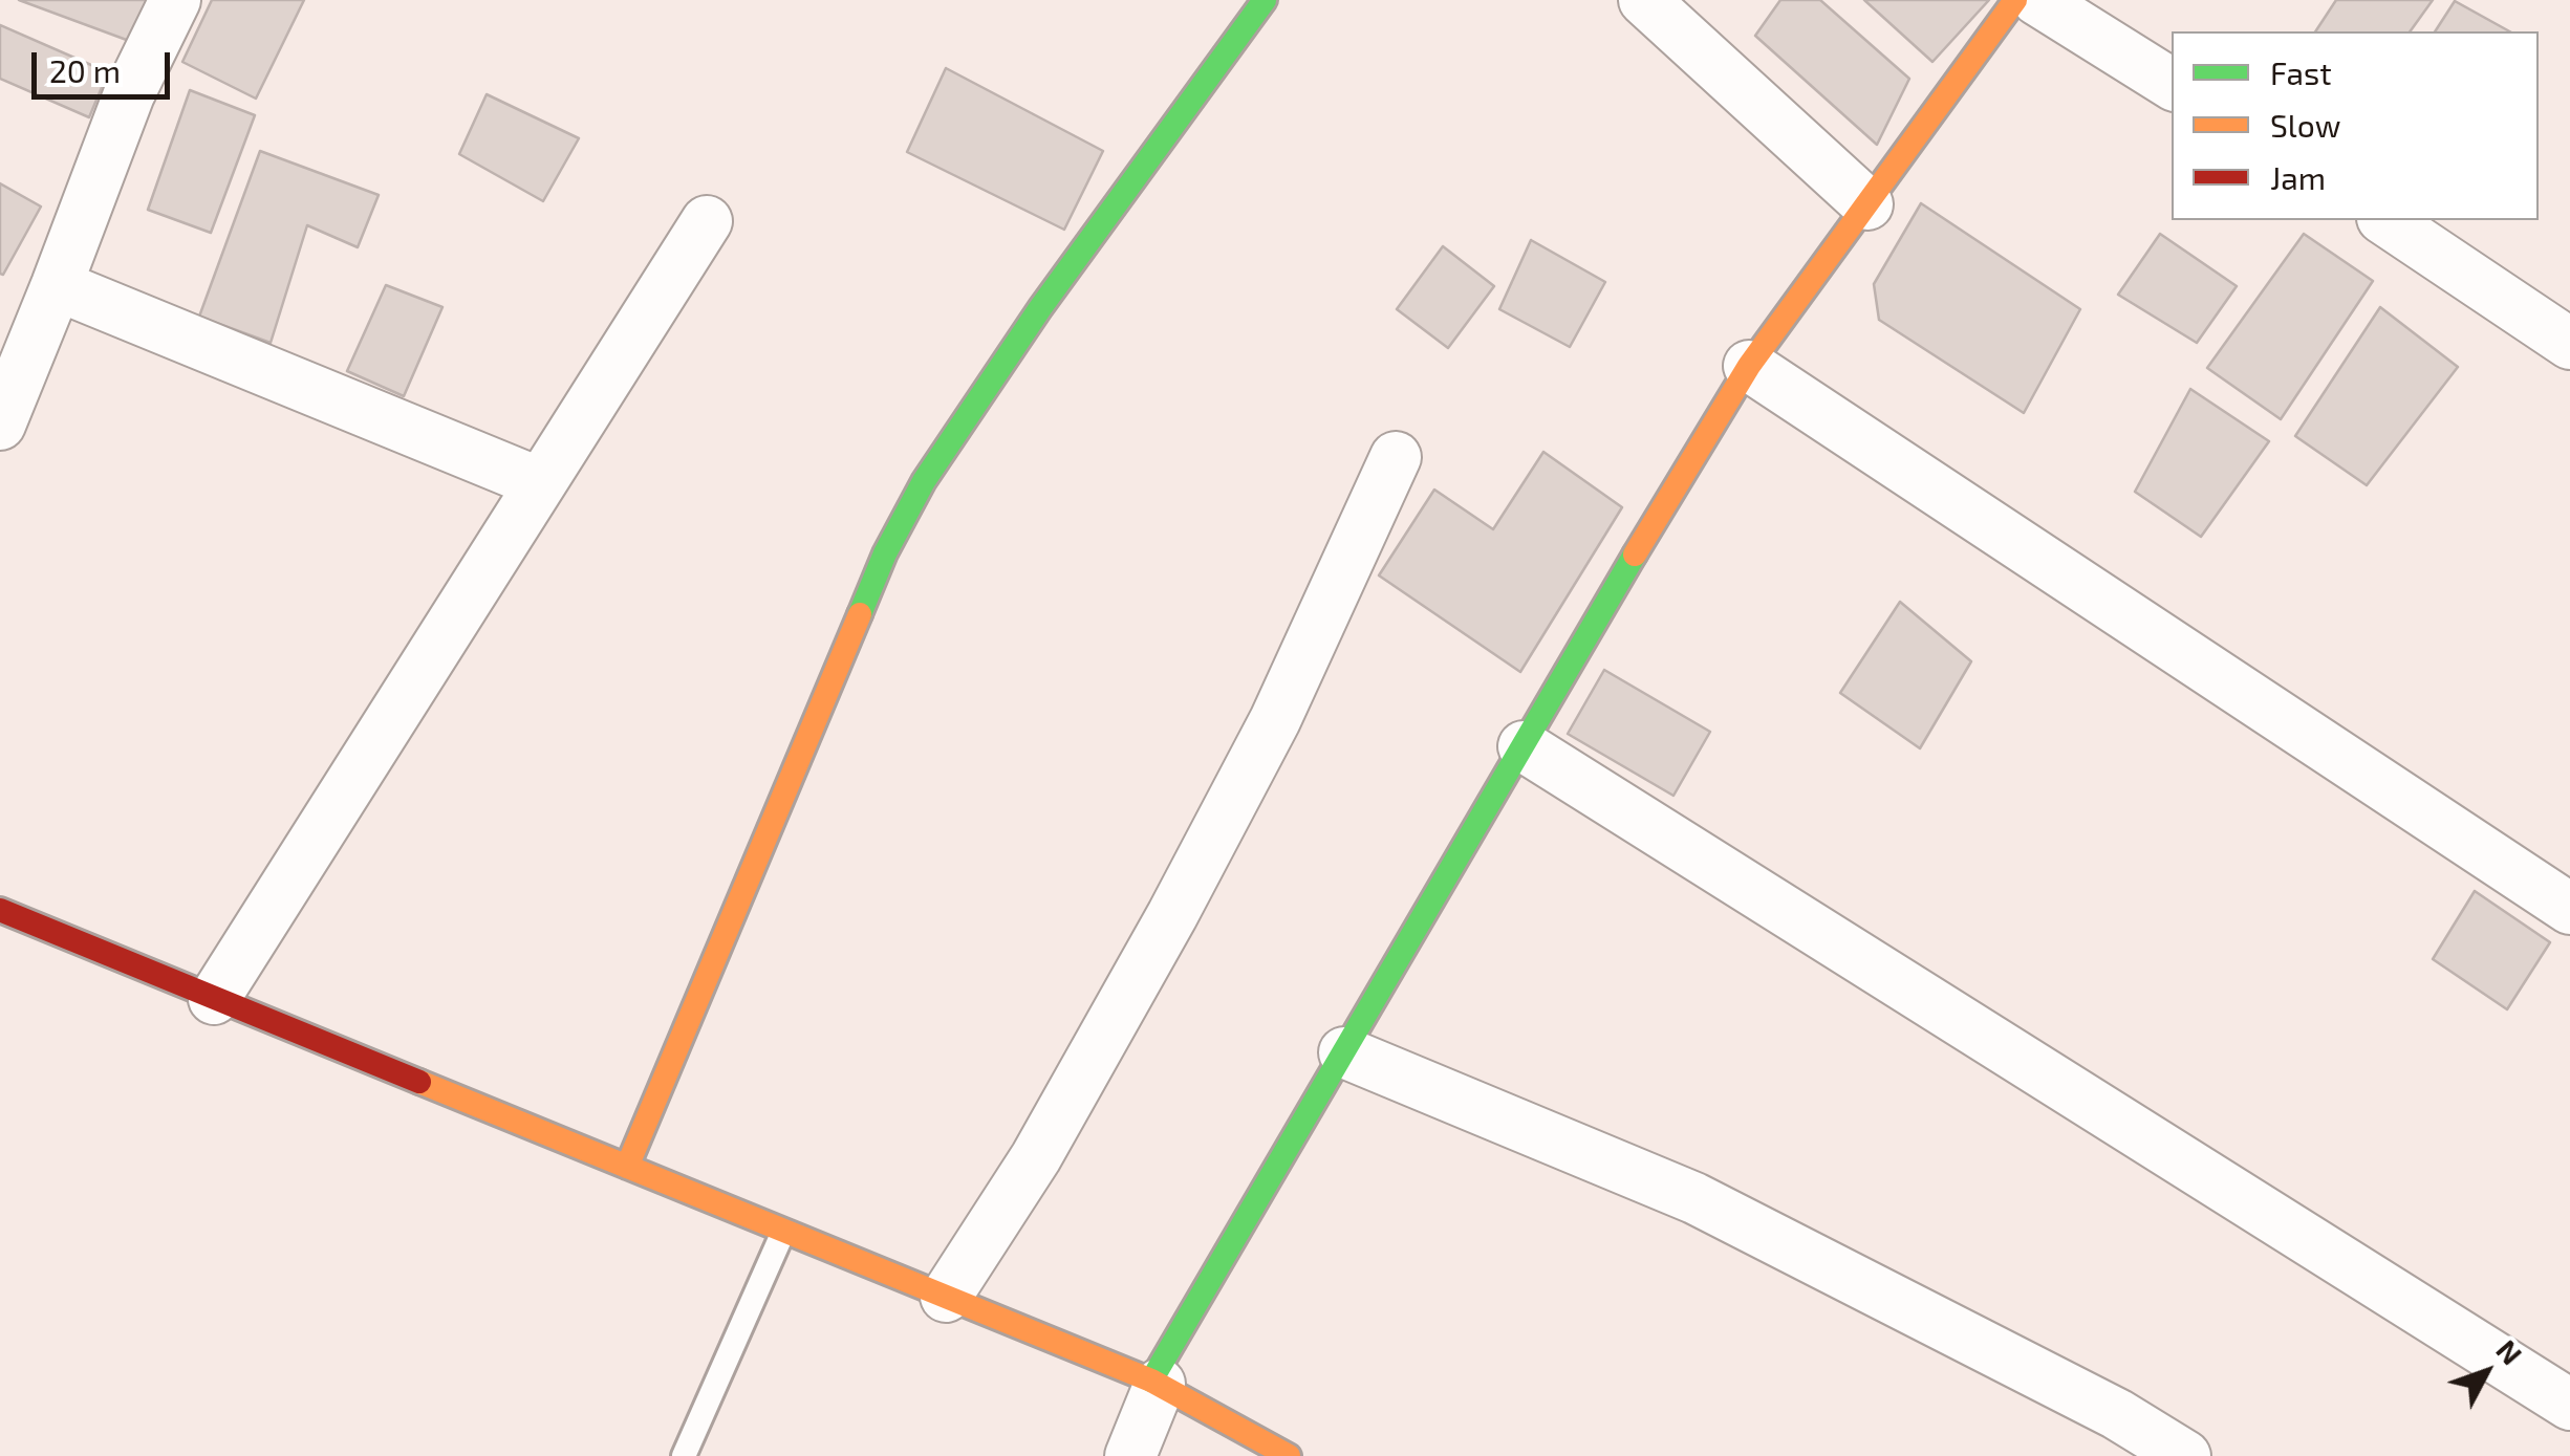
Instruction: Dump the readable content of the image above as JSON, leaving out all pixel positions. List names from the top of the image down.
{
  "legend": ["Fast", "Slow", "Jam"],
  "scale_bar": "20 m",
  "north": "top right"
}
